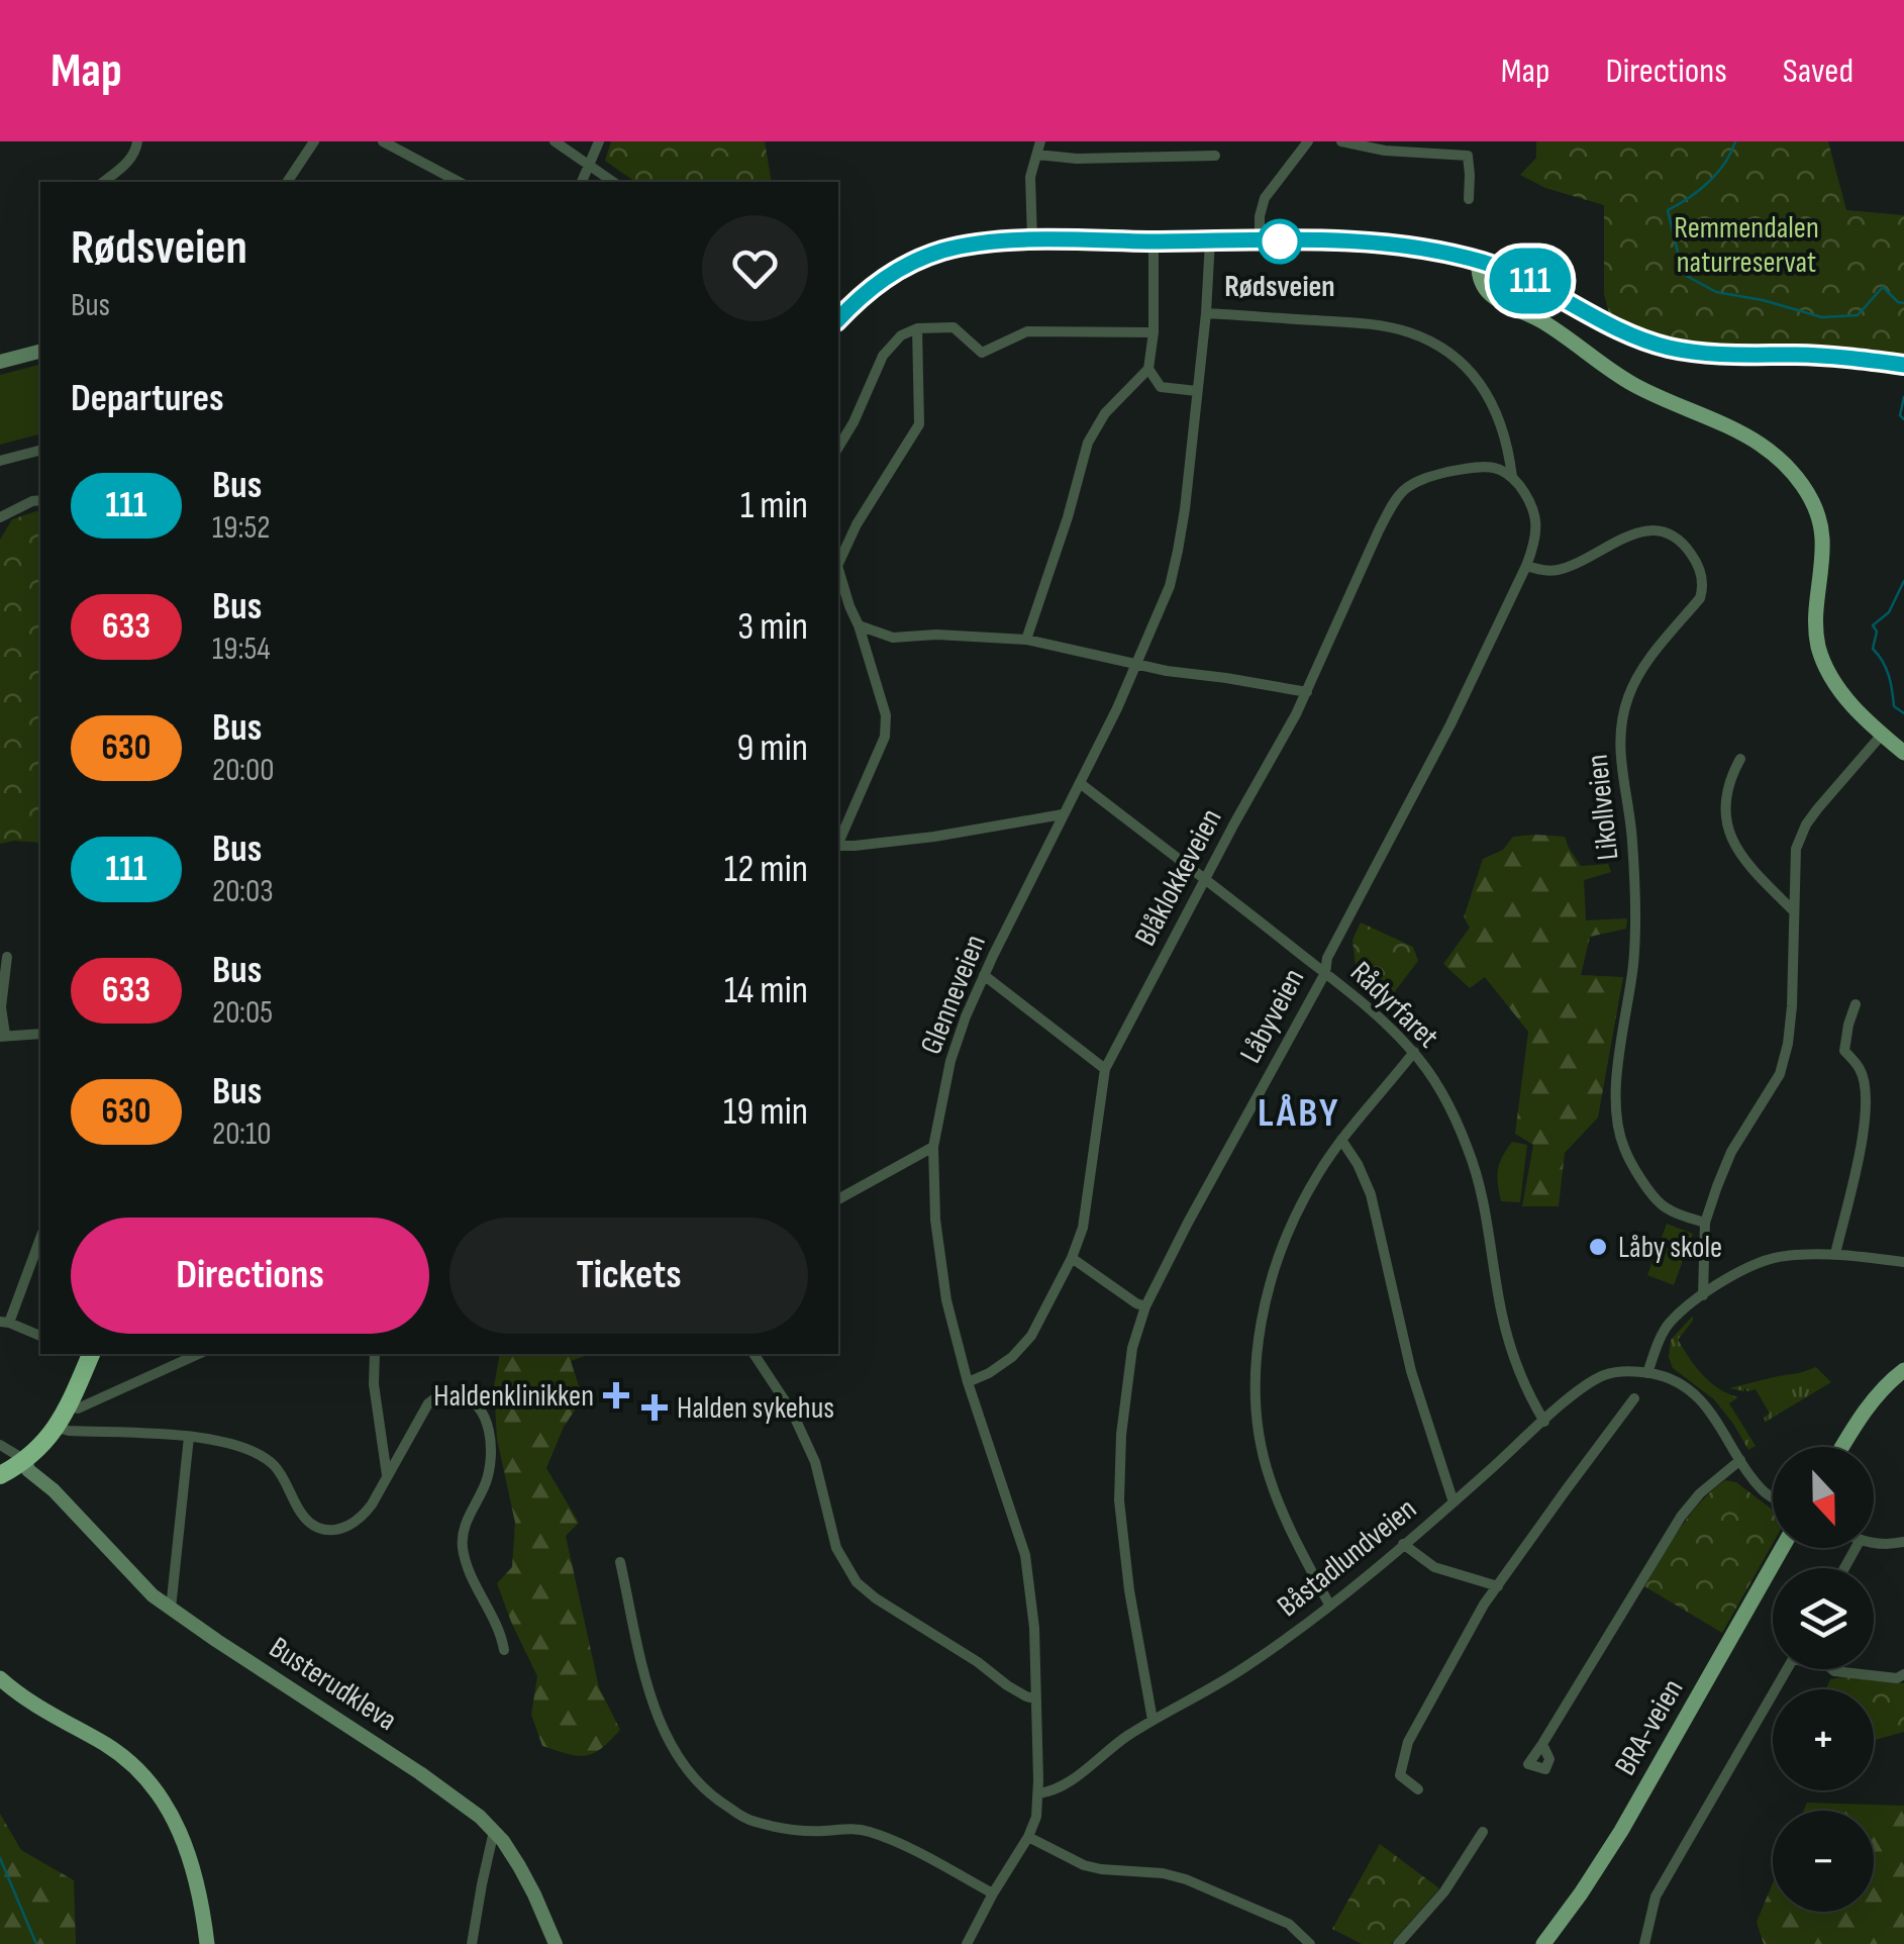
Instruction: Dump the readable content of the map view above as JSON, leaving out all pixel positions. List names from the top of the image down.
{
  "streets": {
    "main road": ["BRA-veien"],
    "street": [
      "Likollveien",
      "Blåklokkeveien",
      "Glenneveien",
      "Rådyrfaret",
      "Låbyveien",
      "Båstadlundveien",
      "Busterudkleva"
    ]
  },
  "crossings": [
    ["Likollveien", "Låbyveien"],
    ["Blåklokkeveien", "Glenneveien"],
    ["Blåklokkeveien", "Rådyrfaret"],
    ["Blåklokkeveien", "Låbyveien"],
    ["Glenneveien", "Rådyrfaret"],
    ["Glenneveien", "Låbyveien"],
    ["Glenneveien", "Båstadlundveien"],
    ["Rådyrfaret", "Låbyveien"],
    ["Rådyrfaret", "Båstadlundveien"],
    ["Låbyveien", "Båstadlundveien"]
  ],
  "districts": ["LÅBY"],
  "parks": ["Remmendalen naturreservat"],
  "places": {
    "other": ["Rødsveien", "Låby skole"],
    "health": ["Haldenklinikken", "Halden sykehus"]
  },
  "lines": ["bus line 111"],
  "north": "bottom",
  "page": {
    "header": "Map",
    "nav": ["Map", "Directions", "Saved"],
    "on_map": "111",
    "heading": [
      ["Rødsveien", "Bus"],
      "Departures"
    ],
    "list": [
      {
        "mark": "111",
        "name": "Bus",
        "note": "19:52",
        "value": "1 min"
      },
      {
        "mark": "633",
        "name": "Bus",
        "note": "19:54",
        "value": "3 min"
      },
      {
        "mark": "630",
        "name": "Bus",
        "note": "20:00",
        "value": "9 min"
      },
      {
        "mark": "111",
        "name": "Bus",
        "note": "20:03",
        "value": "12 min"
      },
      {
        "mark": "633",
        "name": "Bus",
        "note": "20:05",
        "value": "14 min"
      },
      {
        "mark": "630",
        "name": "Bus",
        "note": "20:10",
        "value": "19 min"
      }
    ],
    "buttons": ["Directions", "Tickets"],
    "map_buttons": ["+", "−"]
  }
}
